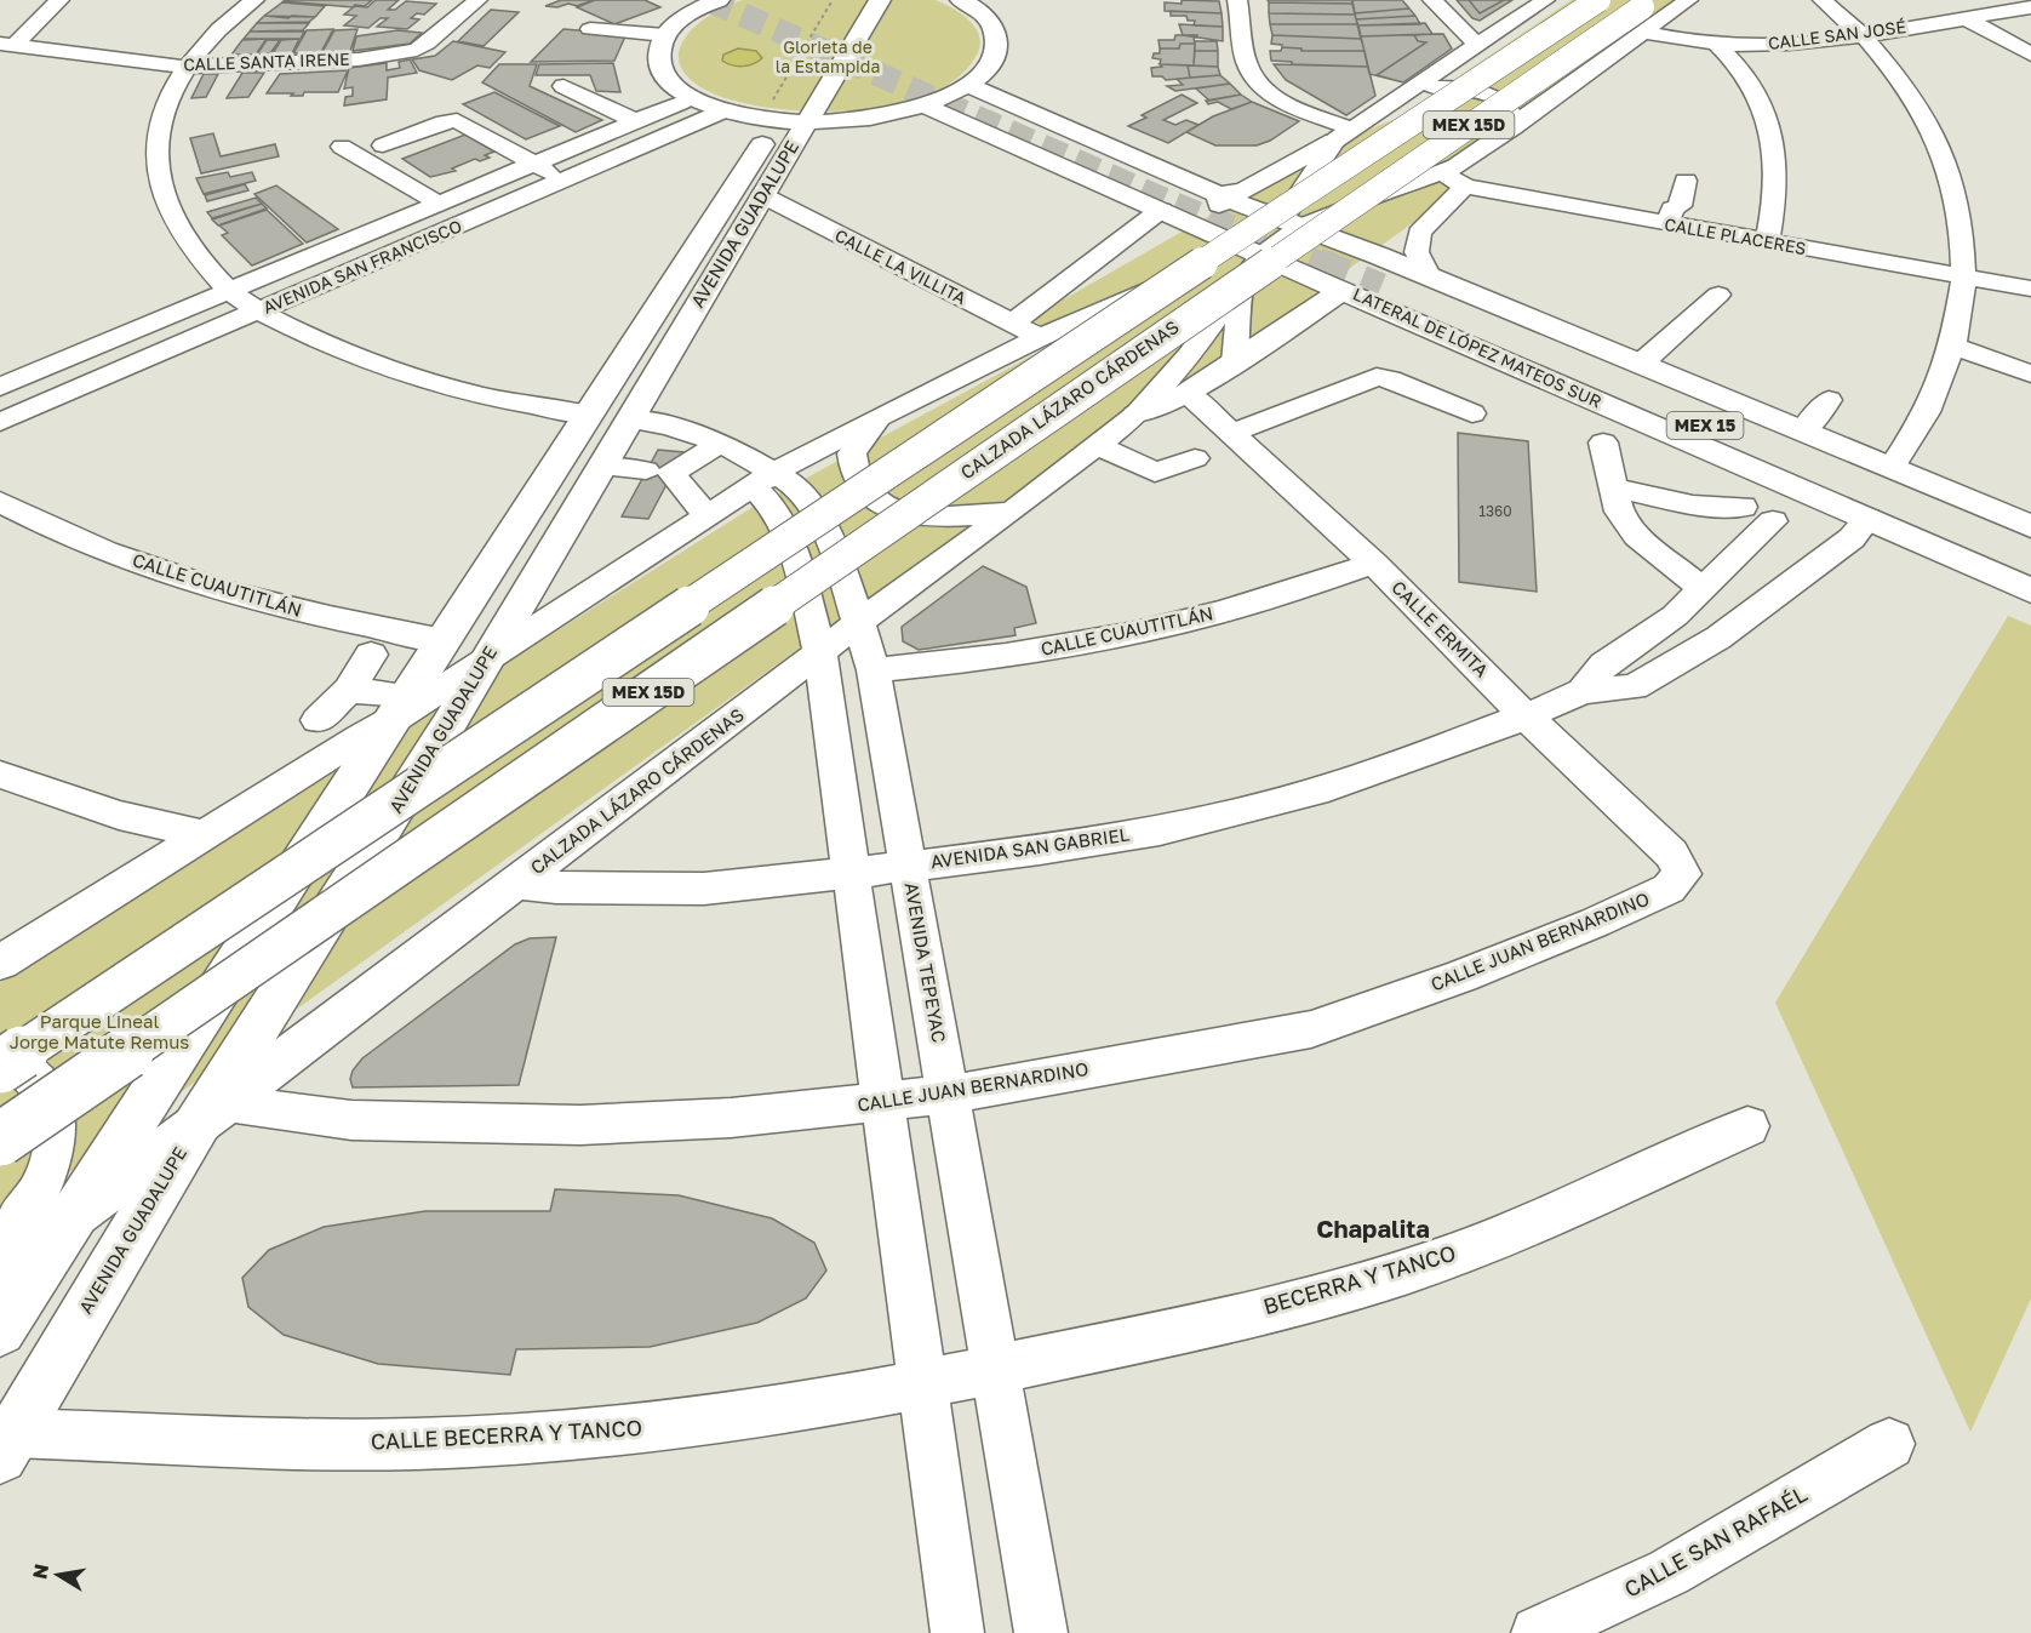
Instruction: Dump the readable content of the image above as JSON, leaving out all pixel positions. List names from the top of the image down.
{
  "streets": {
    "main road": [
      "MEX 15D",
      "AVENIDA GUADALUPE",
      "LATERAL DE LÓPEZ MATEOS SUR",
      "CALZADA LÁZARO CÁRDENAS",
      "MEX 15"
    ],
    "street": [
      "CALLE SAN JOSÉ",
      "CALLE SANTA IRENE",
      "CALLE PLACERES",
      "AVENIDA SAN FRANCISCO",
      "CALLE LA VILLITA",
      "CALLE CUAUTITLÁN",
      "CALLE ERMITA",
      "AVENIDA SAN GABRIEL",
      "CALLE JUAN BERNARDINO",
      "AVENIDA TEPEYAC",
      "BECERRA Y TANCO",
      "CALLE BECERRA Y TANCO",
      "CALLE SAN RAFAÉL"
    ]
  },
  "crossings": [
    ["CALLE SAN JOSÉ", "CALZADA LÁZARO CÁRDENAS"],
    ["AVENIDA GUADALUPE", "CALLE LA VILLITA"],
    ["AVENIDA GUADALUPE", "CALZADA LÁZARO CÁRDENAS"],
    ["AVENIDA GUADALUPE", "CALLE CUAUTITLÁN"],
    ["AVENIDA GUADALUPE", "CALLE JUAN BERNARDINO"],
    ["AVENIDA GUADALUPE", "AVENIDA TEPEYAC"],
    ["AVENIDA GUADALUPE", "CALLE BECERRA Y TANCO"],
    ["CALLE PLACERES", "CALZADA LÁZARO CÁRDENAS"],
    ["CALLE LA VILLITA", "CALZADA LÁZARO CÁRDENAS"],
    ["LATERAL DE LÓPEZ MATEOS SUR", "CALZADA LÁZARO CÁRDENAS"],
    ["CALZADA LÁZARO CÁRDENAS", "AVENIDA SAN GABRIEL"],
    ["CALZADA LÁZARO CÁRDENAS", "CALLE JUAN BERNARDINO"],
    ["CALZADA LÁZARO CÁRDENAS", "AVENIDA TEPEYAC"],
    ["CALLE CUAUTITLÁN", "CALLE ERMITA"],
    ["CALLE CUAUTITLÁN", "AVENIDA TEPEYAC"],
    ["CALLE ERMITA", "AVENIDA SAN GABRIEL"],
    ["CALLE ERMITA", "CALLE JUAN BERNARDINO"],
    ["AVENIDA SAN GABRIEL", "AVENIDA TEPEYAC"],
    ["CALLE JUAN BERNARDINO", "AVENIDA TEPEYAC"],
    ["AVENIDA TEPEYAC", "BECERRA Y TANCO"],
    ["AVENIDA TEPEYAC", "CALLE BECERRA Y TANCO"],
    ["BECERRA Y TANCO", "CALLE BECERRA Y TANCO"]
  ],
  "districts": ["Chapalita"],
  "parks": ["Glorieta de la Estampida", "Parque Lineal Jorge Matute Remus"],
  "house_numbers": ["1360"],
  "north": "left"
}
